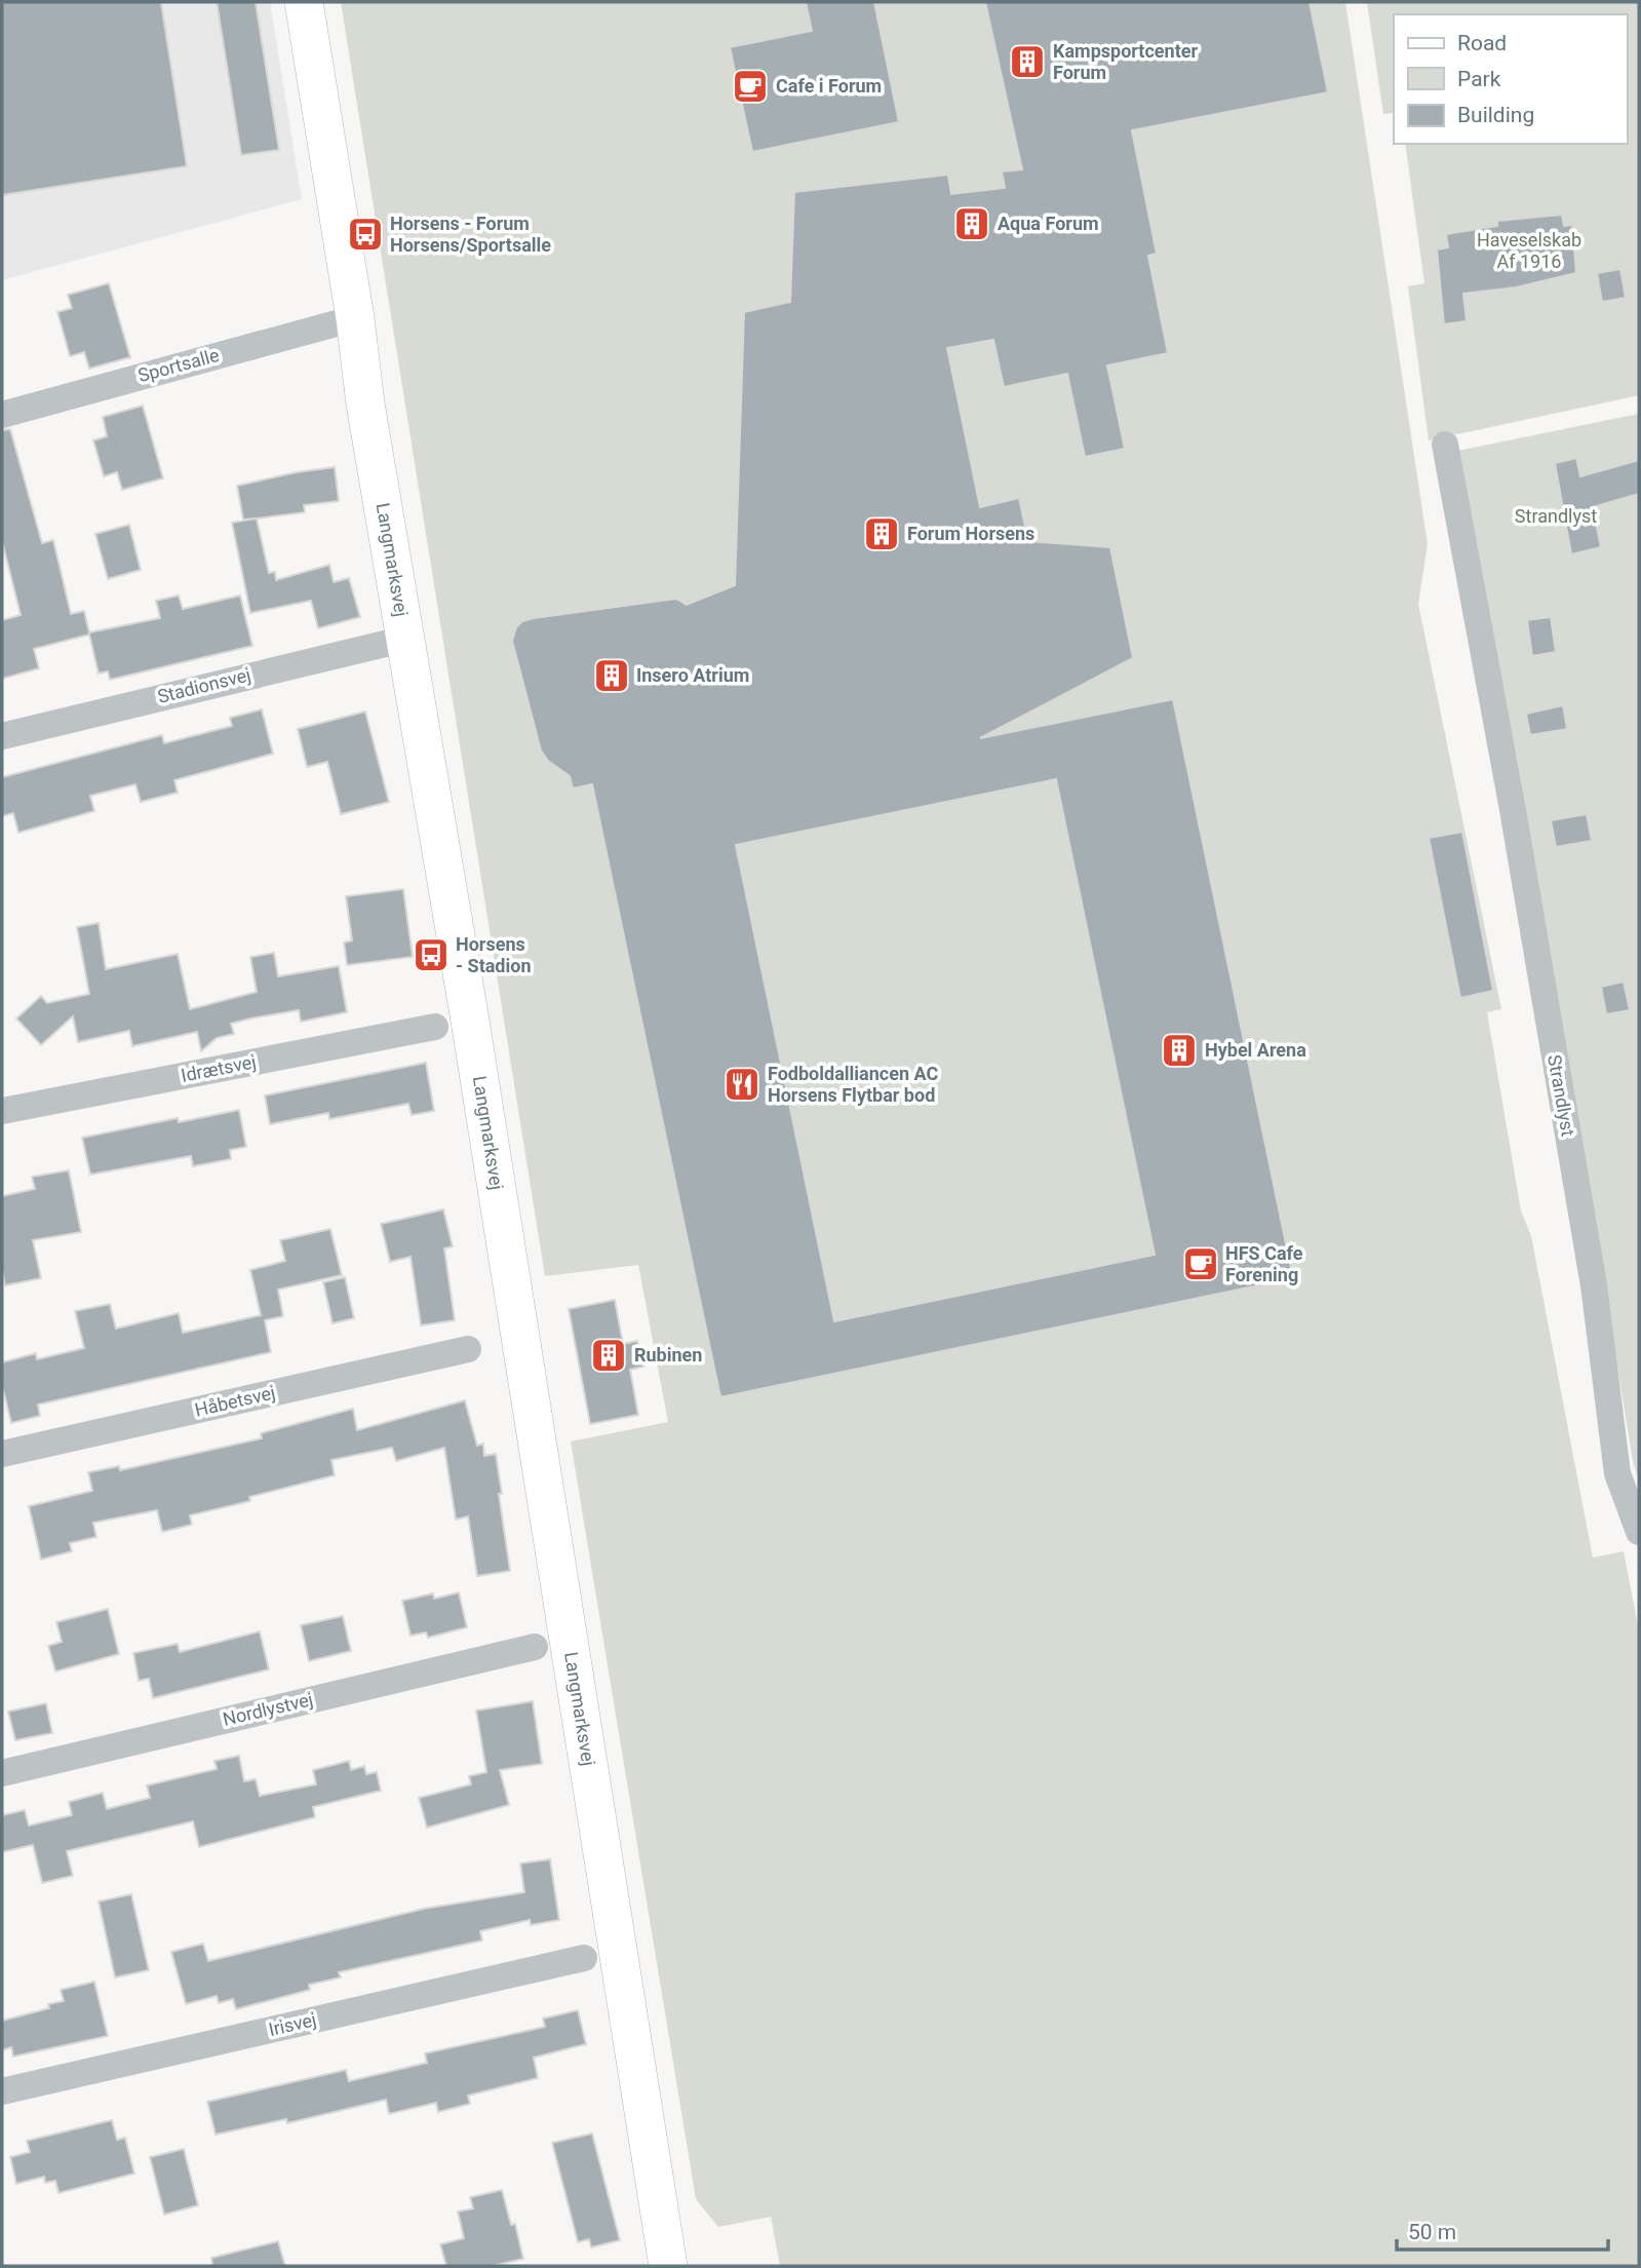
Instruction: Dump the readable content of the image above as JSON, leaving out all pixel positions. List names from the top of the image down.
{
  "streets": {
    "main road": ["Langmarksvej"],
    "street": [
      "Sportsalle",
      "Stadionsvej",
      "Idrætsvej",
      "Strandlyst",
      "Håbetsvej",
      "Nordlystvej",
      "Irisvej"
    ]
  },
  "crossings": [
    ["Sportsalle", "Langmarksvej"],
    ["Langmarksvej", "Stadionsvej"]
  ],
  "parks": ["Haveselskab Af 1916", "Strandlyst"],
  "places": {
    "building": [
      "Kampsportcenter Forum",
      "Aqua Forum",
      "Forum Horsens",
      "Insero Atrium",
      "Hybel Arena",
      "Rubinen"
    ],
    "cafe": ["Cafe i Forum", "HFS Cafe Forening"],
    "bus stop": ["Horsens - Forum Horsens/Sportsalle", "Horsens - Stadion"],
    "restaurant": ["Fodboldalliancen AC Horsens Flytbar bod"]
  },
  "legend": ["Road", "Park", "Building"],
  "scale_bar": "50 m"
}
